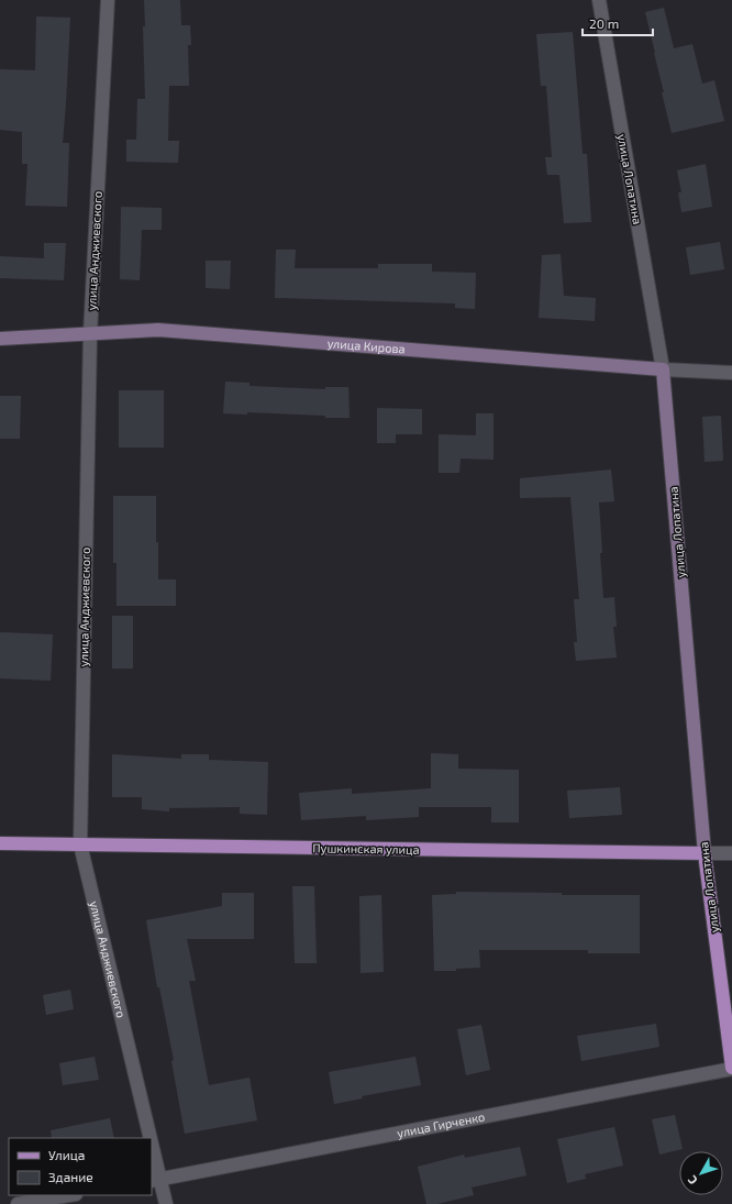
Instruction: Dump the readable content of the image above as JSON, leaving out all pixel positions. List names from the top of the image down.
{
  "streets": {
    "main road": ["улица Лопатина", "Пушкинская улица"],
    "street": ["улица Анджиевского", "улица Кирова", "улица Гирченко"]
  },
  "crossings": [
    ["улица Лопатина", "улица Кирова"],
    ["улица Лопатина", "Пушкинская улица"],
    ["улица Лопатина", "улица Гирченко"],
    ["улица Анджиевского", "улица Кирова"],
    ["улица Анджиевского", "Пушкинская улица"],
    ["улица Анджиевского", "улица Гирченко"]
  ],
  "legend": ["Улица", "Здание"],
  "scale_bar": "20 m",
  "north": "bottom left"
}
